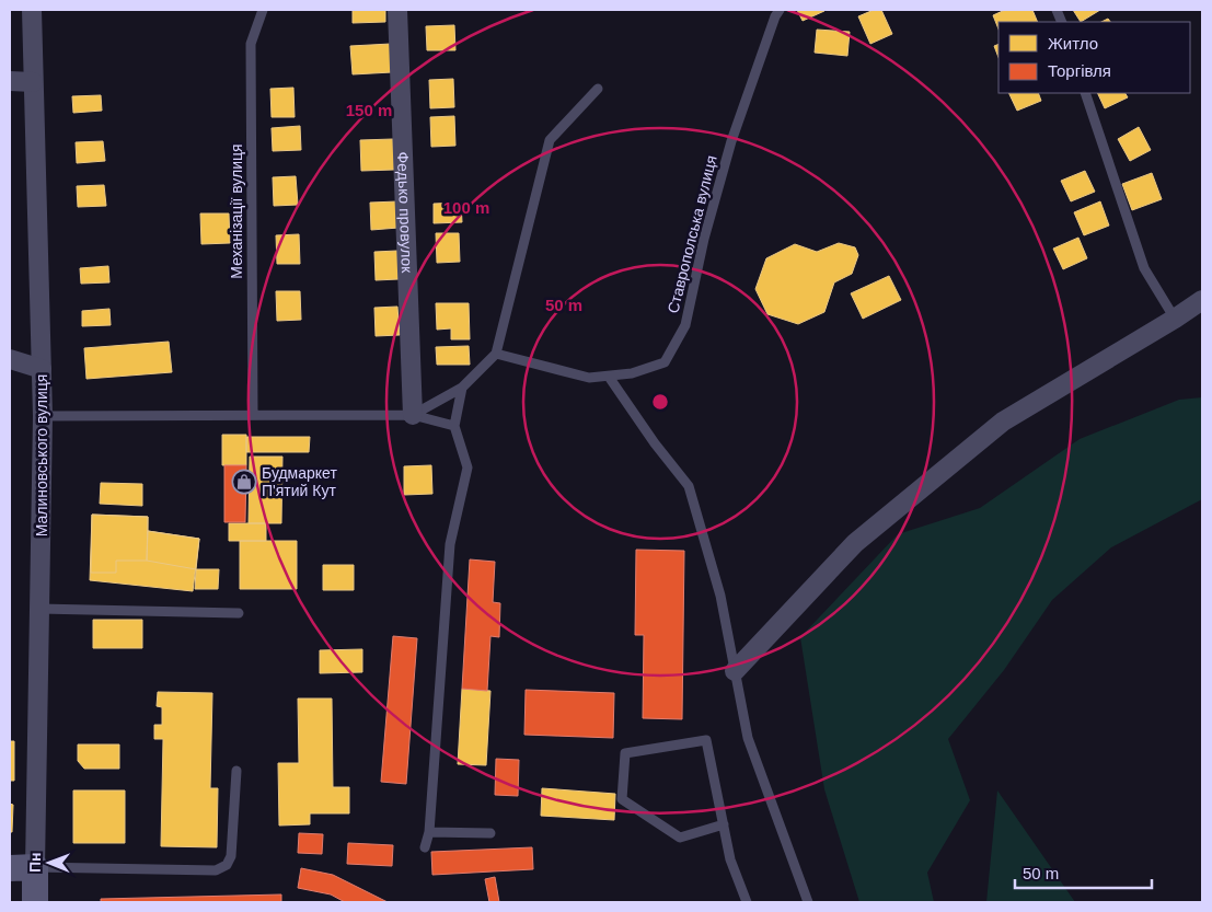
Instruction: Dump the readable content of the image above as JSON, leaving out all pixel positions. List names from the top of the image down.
{
  "streets": {
    "main road": ["Малиновського вулиця"],
    "street": ["Федько провулок"],
    "lane": ["Механізації вулиця", "Ставрополська вулиця"]
  },
  "places": {
    "shop": ["Будмаркет П'ятий Кут"]
  },
  "legend": ["Житло", "Торгівля"],
  "scale_bar": "50 m",
  "north": "left",
  "rings": ["150 m", "100 m", "50 m"]
}
